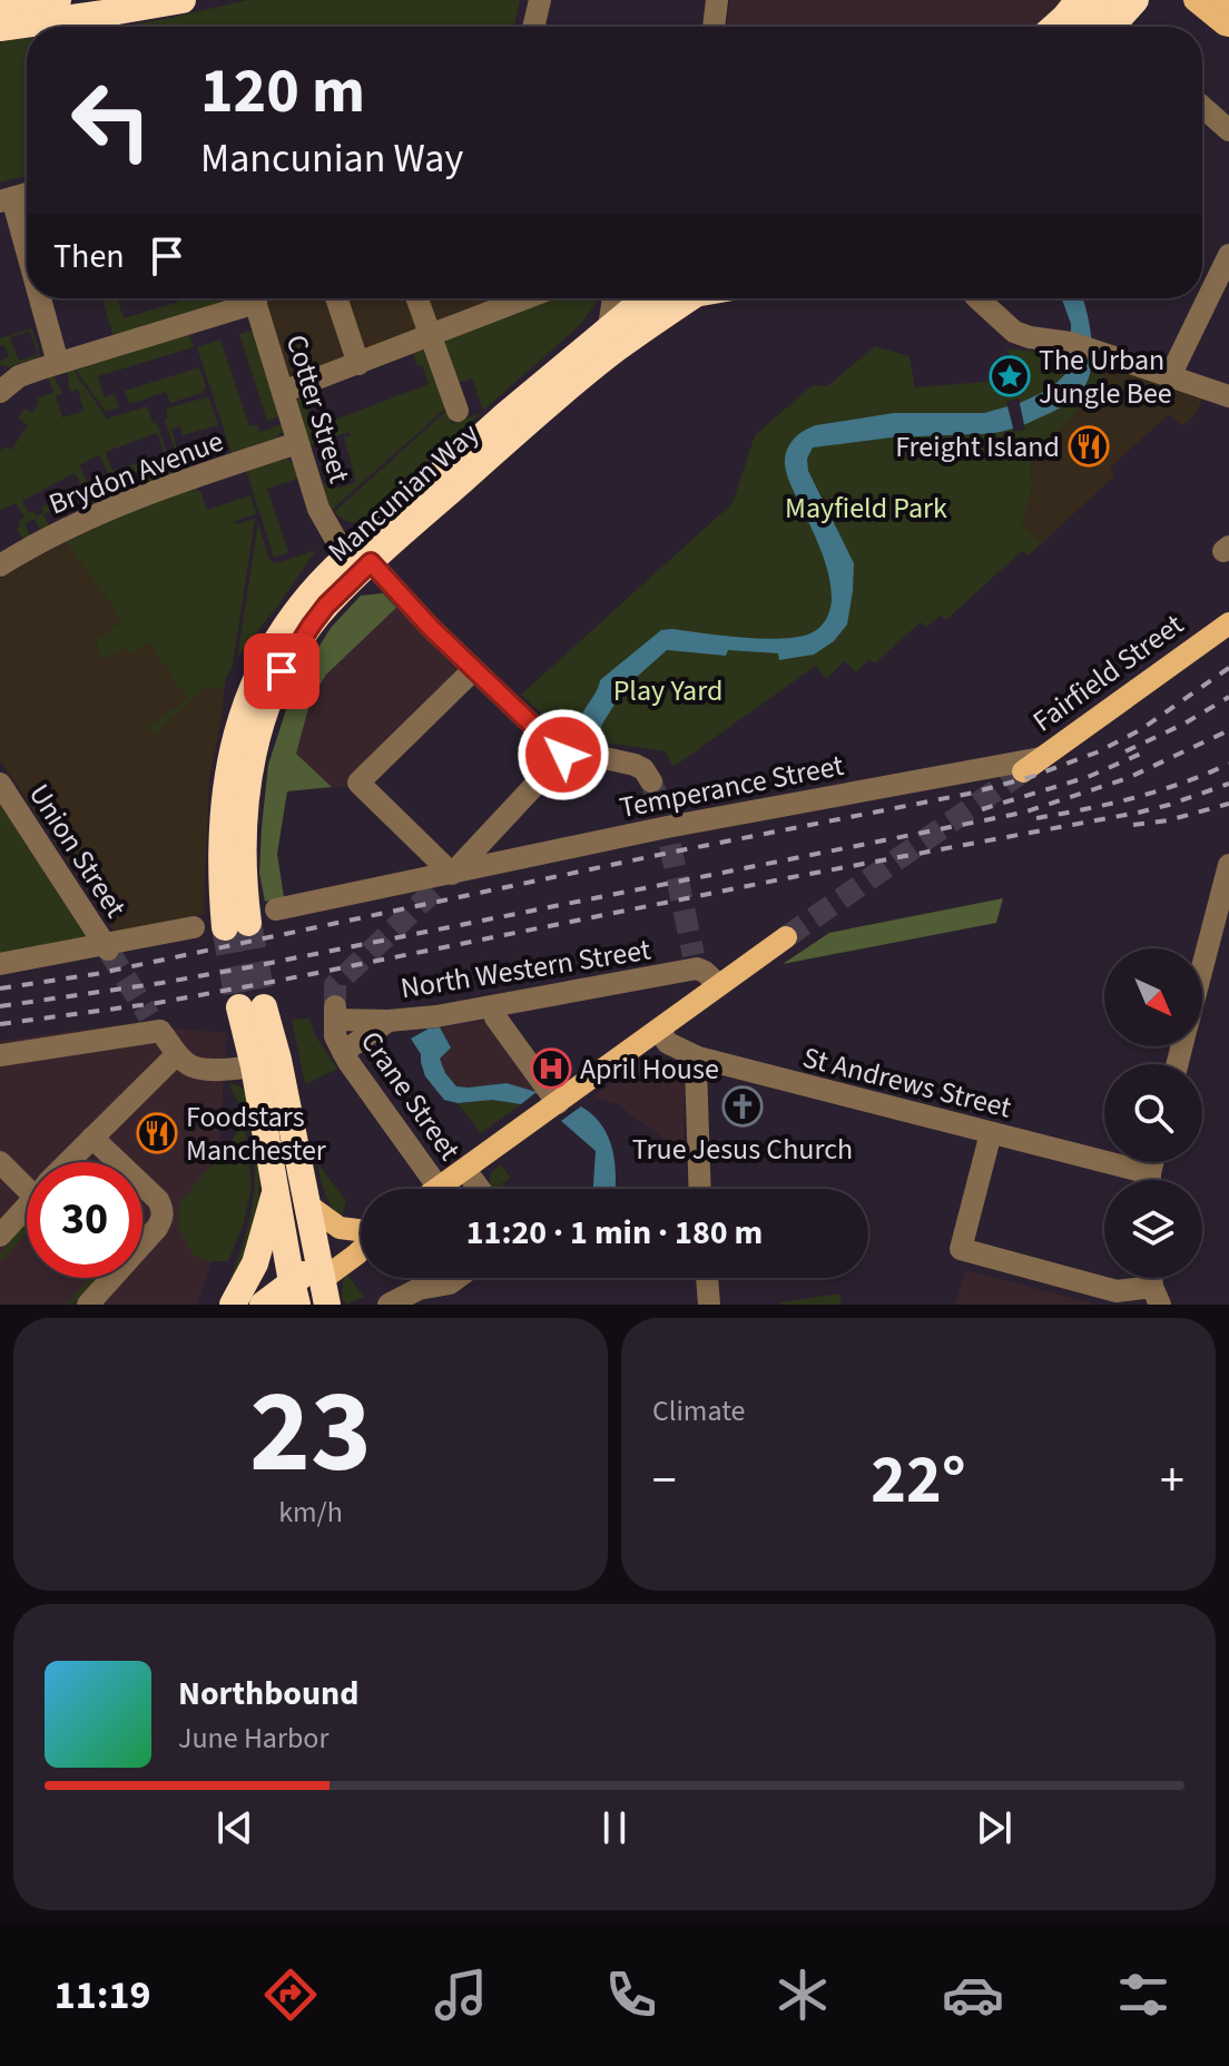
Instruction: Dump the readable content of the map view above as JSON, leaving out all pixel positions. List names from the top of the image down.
{
  "streets": {
    "highway": ["Mancunian Way"],
    "main road": ["Fairfield Street"],
    "street": [
      "Cotter Street",
      "Brydon Avenue",
      "Temperance Street",
      "Union Street",
      "North Western Street",
      "St Andrews Street",
      "Crane Street"
    ]
  },
  "crossings": [
    ["Cotter Street", "Brydon Avenue"],
    ["Fairfield Street", "Temperance Street"],
    ["North Western Street", "Crane Street"]
  ],
  "parks": ["Mayfield Park", "Play Yard"],
  "places": {
    "place": ["The Urban Jungle Bee"],
    "restaurant": ["Freight Island", "Foodstars Manchester"],
    "hospital": ["April House"],
    "church": ["True Jesus Church"]
  },
  "north": "bottom right",
  "page": {
    "turn": ["120 m", "Mancunian Way"],
    "then": "Then",
    "limit": "30",
    "trip": "11:20 · 1 min · 180 m",
    "tile": [
      ["23", "km/h"],
      "Climate"
    ],
    "heat": ["−", "22°", "+"],
    "song": ["Northbound", "June Harbor"],
    "tabs": "11:19"
  }
}
